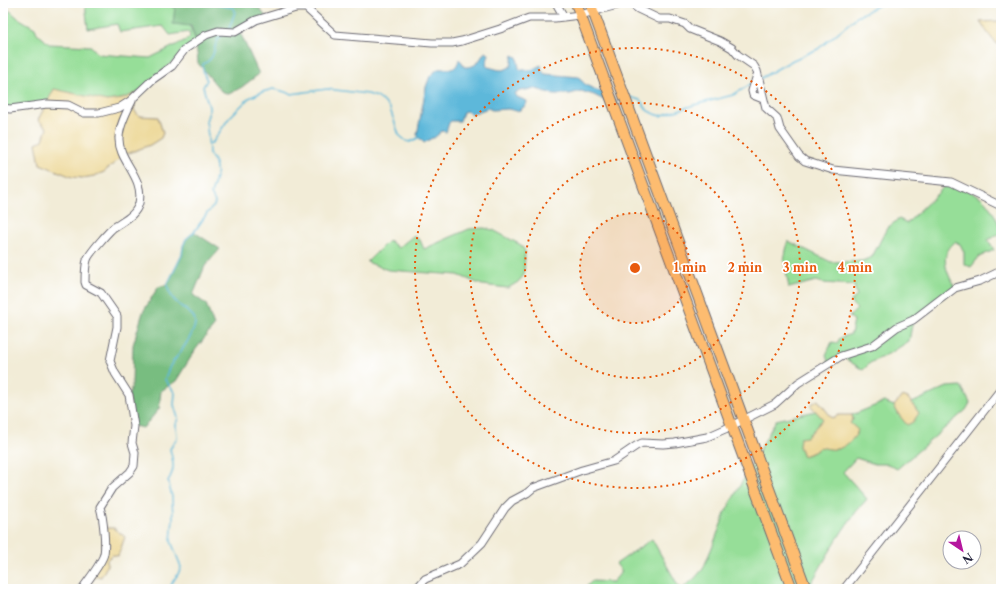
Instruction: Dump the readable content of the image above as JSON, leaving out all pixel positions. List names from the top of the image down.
{
  "north": "bottom right",
  "rings": [
    "1 min",
    "2 min",
    "3 min",
    "4 min"
  ]
}
